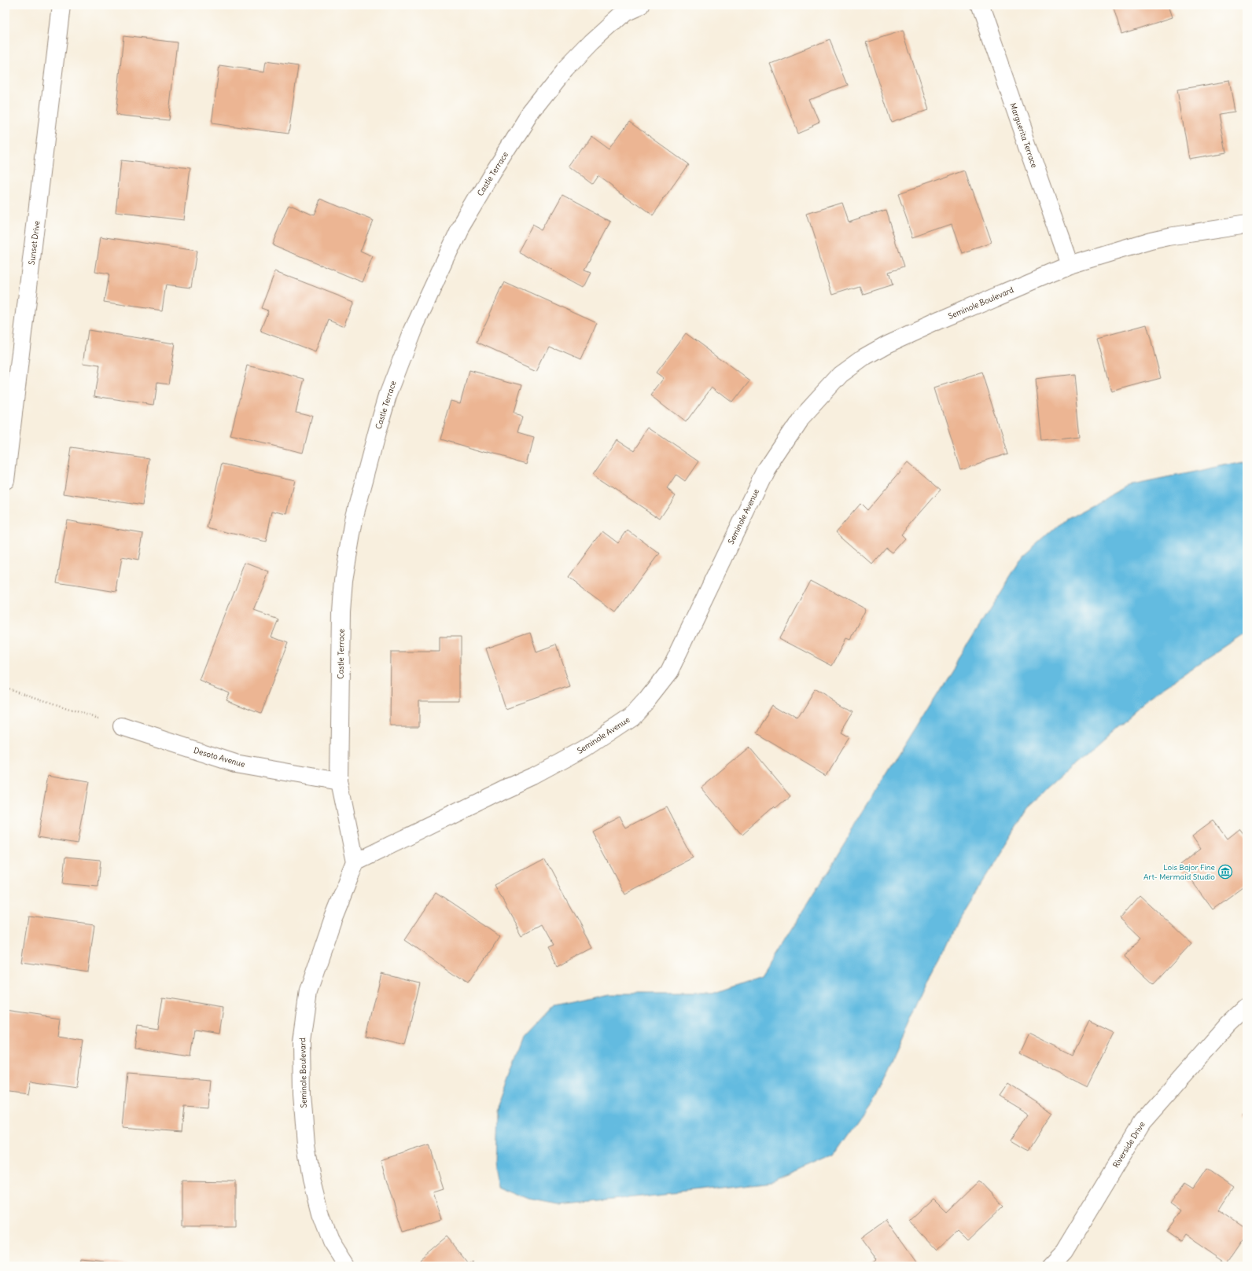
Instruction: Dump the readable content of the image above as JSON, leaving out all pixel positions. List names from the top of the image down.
{
  "streets": {
    "street": [
      "Marguerita Terrace",
      "Castle Terrace",
      "Sunset Drive",
      "Seminole Boulevard",
      "Seminole Avenue",
      "Desoto Avenue",
      "Riverside Drive"
    ]
  },
  "crossings": [
    ["Marguerita Terrace", "Seminole Boulevard"],
    ["Castle Terrace", "Seminole Boulevard"],
    ["Castle Terrace", "Seminole Avenue"],
    ["Castle Terrace", "Desoto Avenue"],
    ["Seminole Boulevard", "Seminole Avenue"]
  ],
  "places": {
    "museum": ["Lois Bajor Fine Art- Mermaid Studio"]
  }
}
